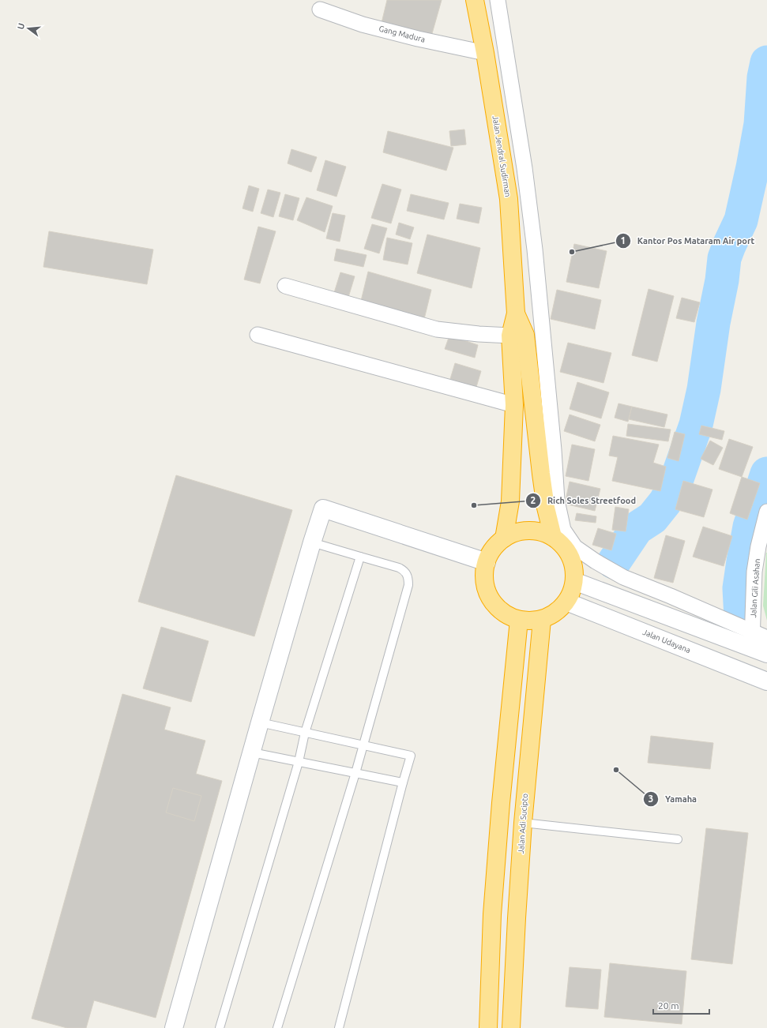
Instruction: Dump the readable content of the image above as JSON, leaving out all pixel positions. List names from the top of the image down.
{
  "streets": {
    "highway": ["Jalan Jendral Sudirman", "Jalan Adi Sucipto"],
    "street": ["Gang Madura", "Jalan Gili Asahan", "Jalan Udayana"]
  },
  "crossings": [
    ["Gang Madura", "Jalan Jendral Sudirman"],
    ["Jalan Udayana", "Jalan Adi Sucipto"]
  ],
  "places": ["Kantor Pos Mataram Air port", "Rich Soles Streetfood", "Yamaha"],
  "scale_bar": "20 m",
  "north": "left"
}
